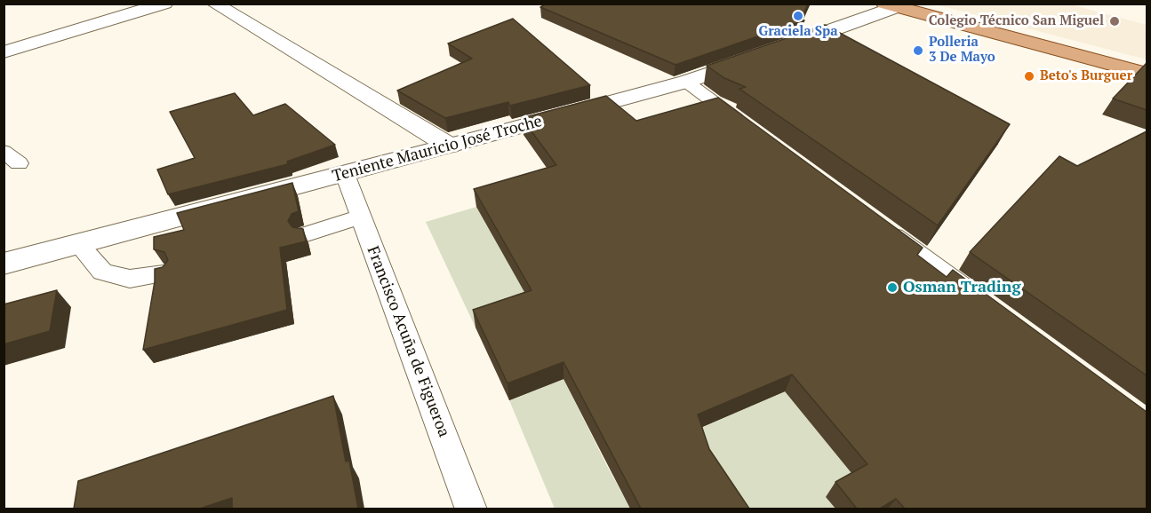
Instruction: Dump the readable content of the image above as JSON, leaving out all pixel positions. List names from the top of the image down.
{
  "streets": {
    "street": ["Teniente Mauricio José Troche"],
    "lane": ["Francisco Acuña de Figueroa"]
  },
  "crossings": [
    ["Teniente Mauricio José Troche", "Francisco Acuña de Figueroa"]
  ],
  "places": [
    "Graciela Spa",
    "Colegio Técnico San Miguel",
    "Polleria 3 De Mayo",
    "Beto's Burguer",
    "Osman Trading"
  ]
}
